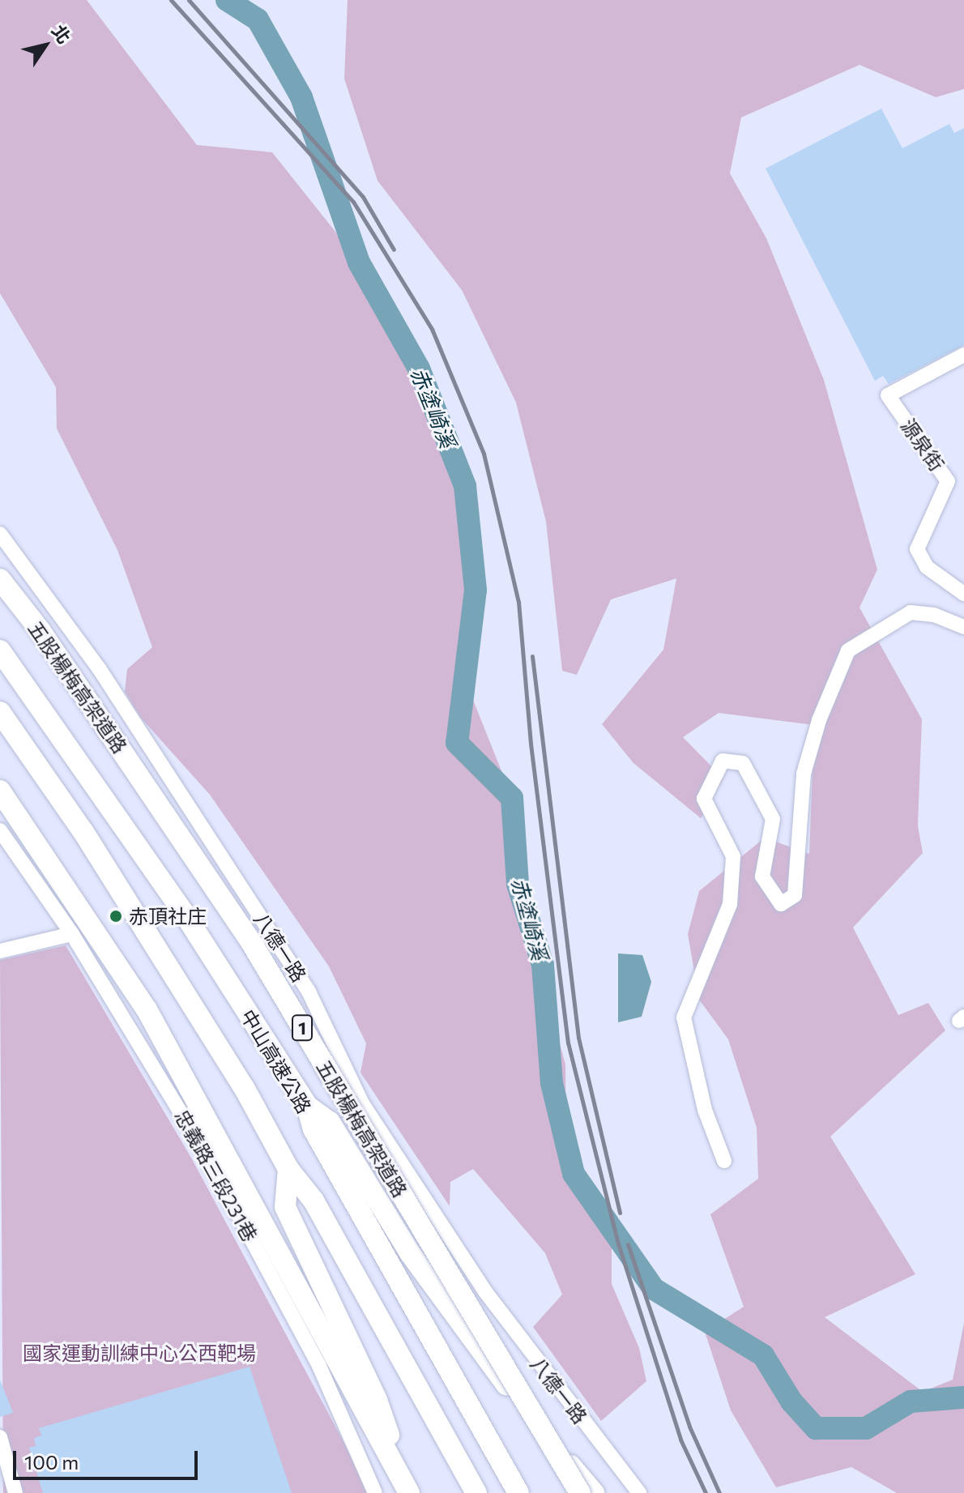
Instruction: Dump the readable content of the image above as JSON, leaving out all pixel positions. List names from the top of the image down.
{
  "streets": {
    "highway": ["五股楊梅高架道路", "1", "中山高速公路"],
    "street": ["源泉街", "八德一路", "忠義路三段231巷"]
  },
  "water": ["赤塗崎溪"],
  "parks": ["國家運動訓練中心公西靶場"],
  "places": ["赤頂社庄"],
  "scale_bar": "100 m",
  "north": "top right"
}
